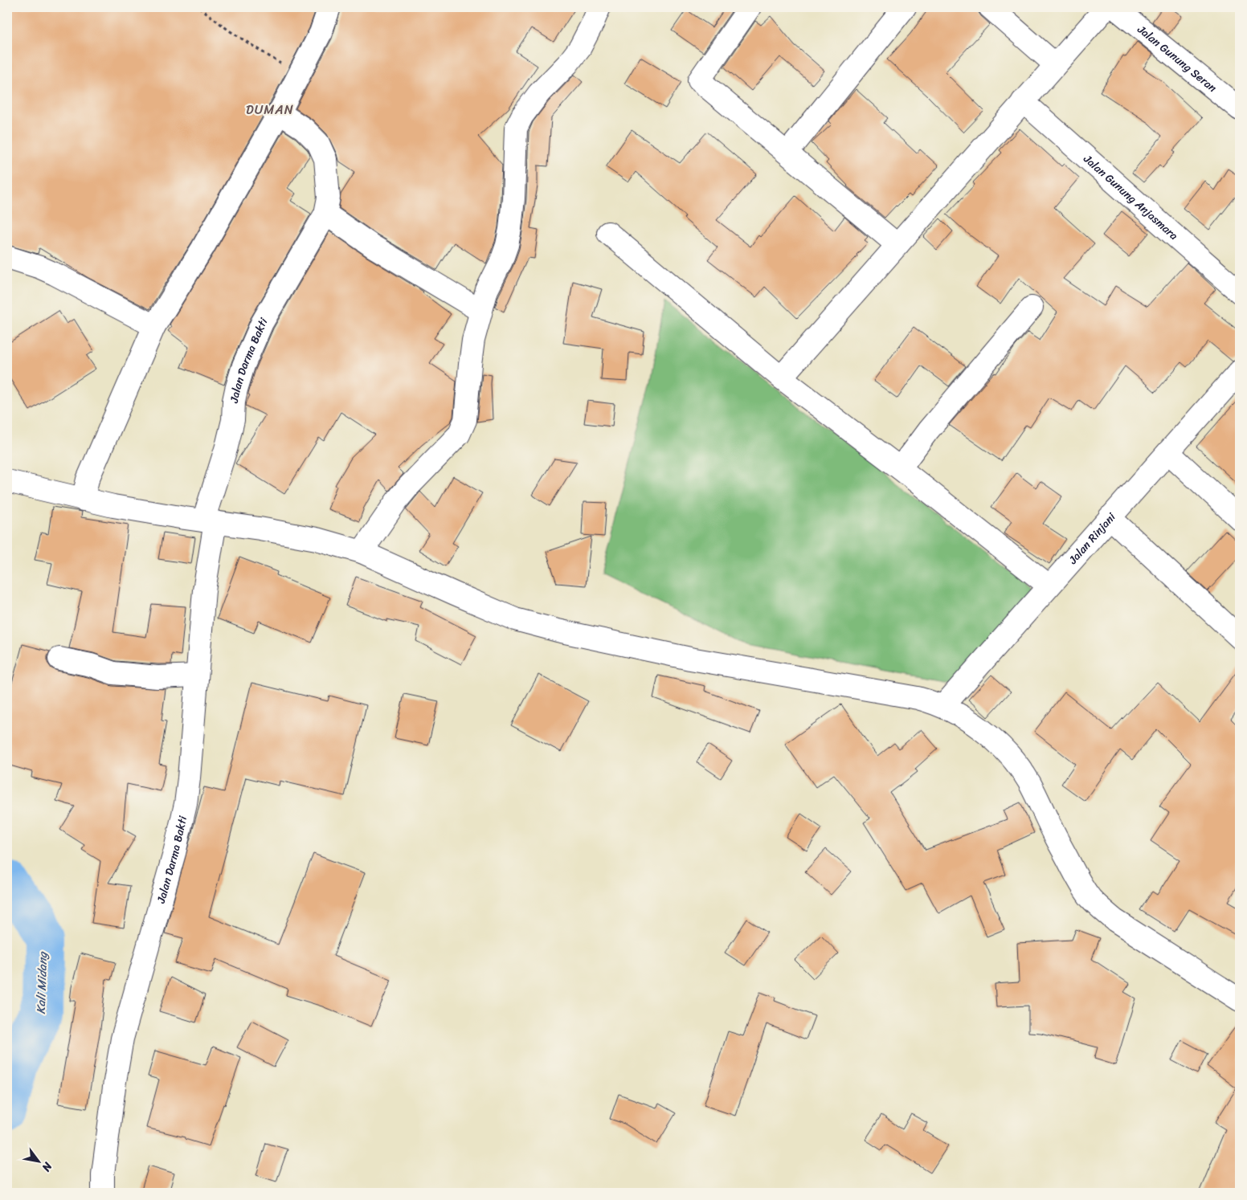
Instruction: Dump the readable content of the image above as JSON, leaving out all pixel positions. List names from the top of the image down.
{
  "streets": {
    "street": [
      "Jalan Gunung Seran",
      "Jalan Gunung Anjasmara",
      "Jalan Darma Bakti",
      "Jalan Rinjani"
    ]
  },
  "districts": ["DUMAN"],
  "water": ["Kali Midang"],
  "north": "bottom right"
}
